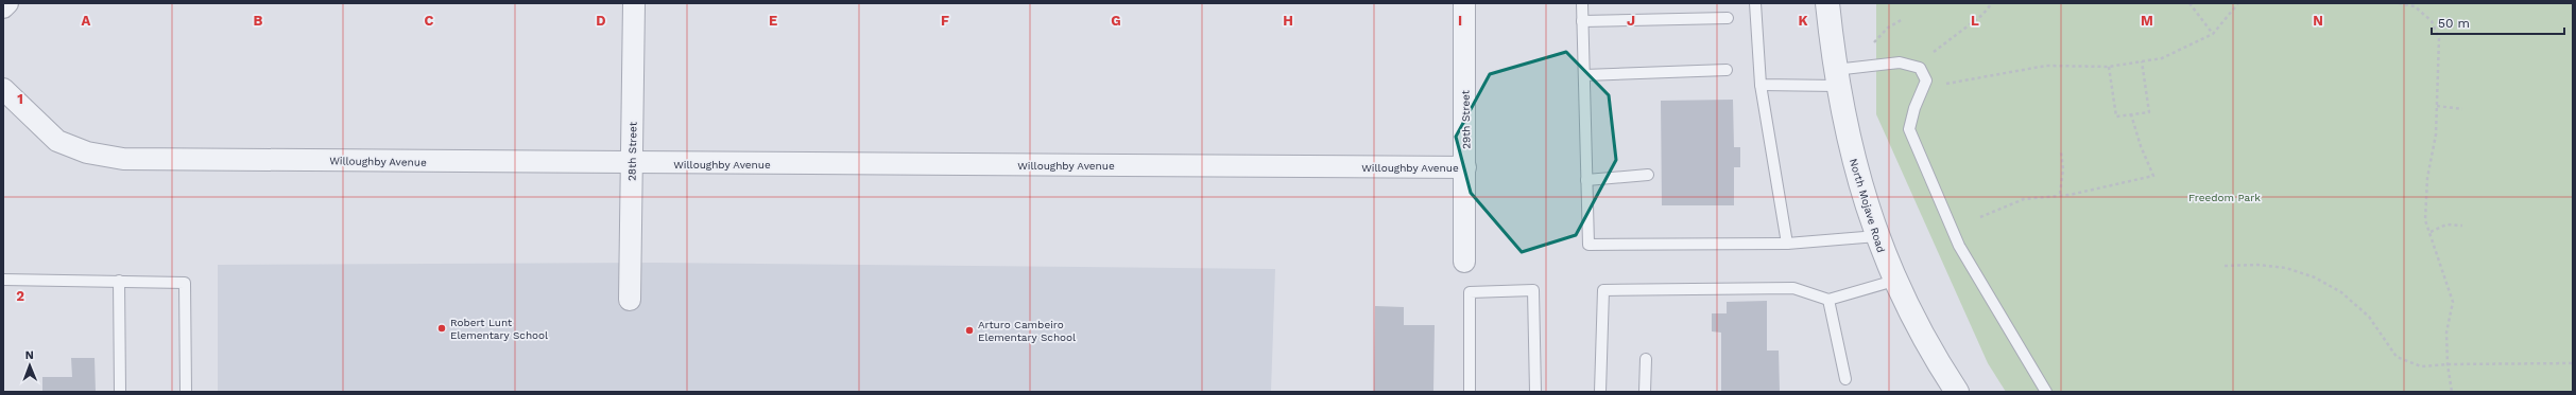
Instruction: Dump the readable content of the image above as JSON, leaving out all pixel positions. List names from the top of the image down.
{
  "streets": {
    "street": [
      "29th Street",
      "28th Street",
      "Willoughby Avenue",
      "North Mojave Road"
    ]
  },
  "crossings": [
    ["29th Street", "Willoughby Avenue"],
    ["28th Street", "Willoughby Avenue"]
  ],
  "parks": ["Freedom Park"],
  "places": ["Robert Lunt Elementary School", "Arturo Cambeiro Elementary School"],
  "scale_bar": "50 m",
  "north": "top",
  "grid": {
    "columns": [
      "A",
      "B",
      "C",
      "D",
      "E",
      "F",
      "G",
      "H",
      "I",
      "J",
      "K",
      "L",
      "M",
      "N"
    ],
    "rows": ["1", "2"]
  }
}
